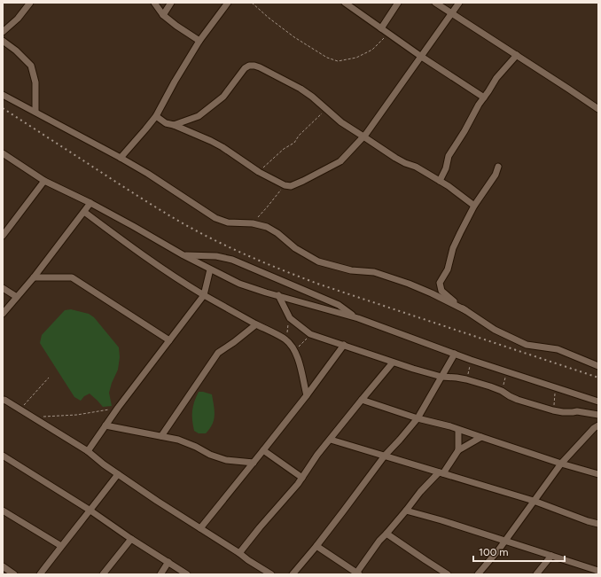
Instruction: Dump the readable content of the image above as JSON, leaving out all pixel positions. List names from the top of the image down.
{
  "scale_bar": "100 m"
}
